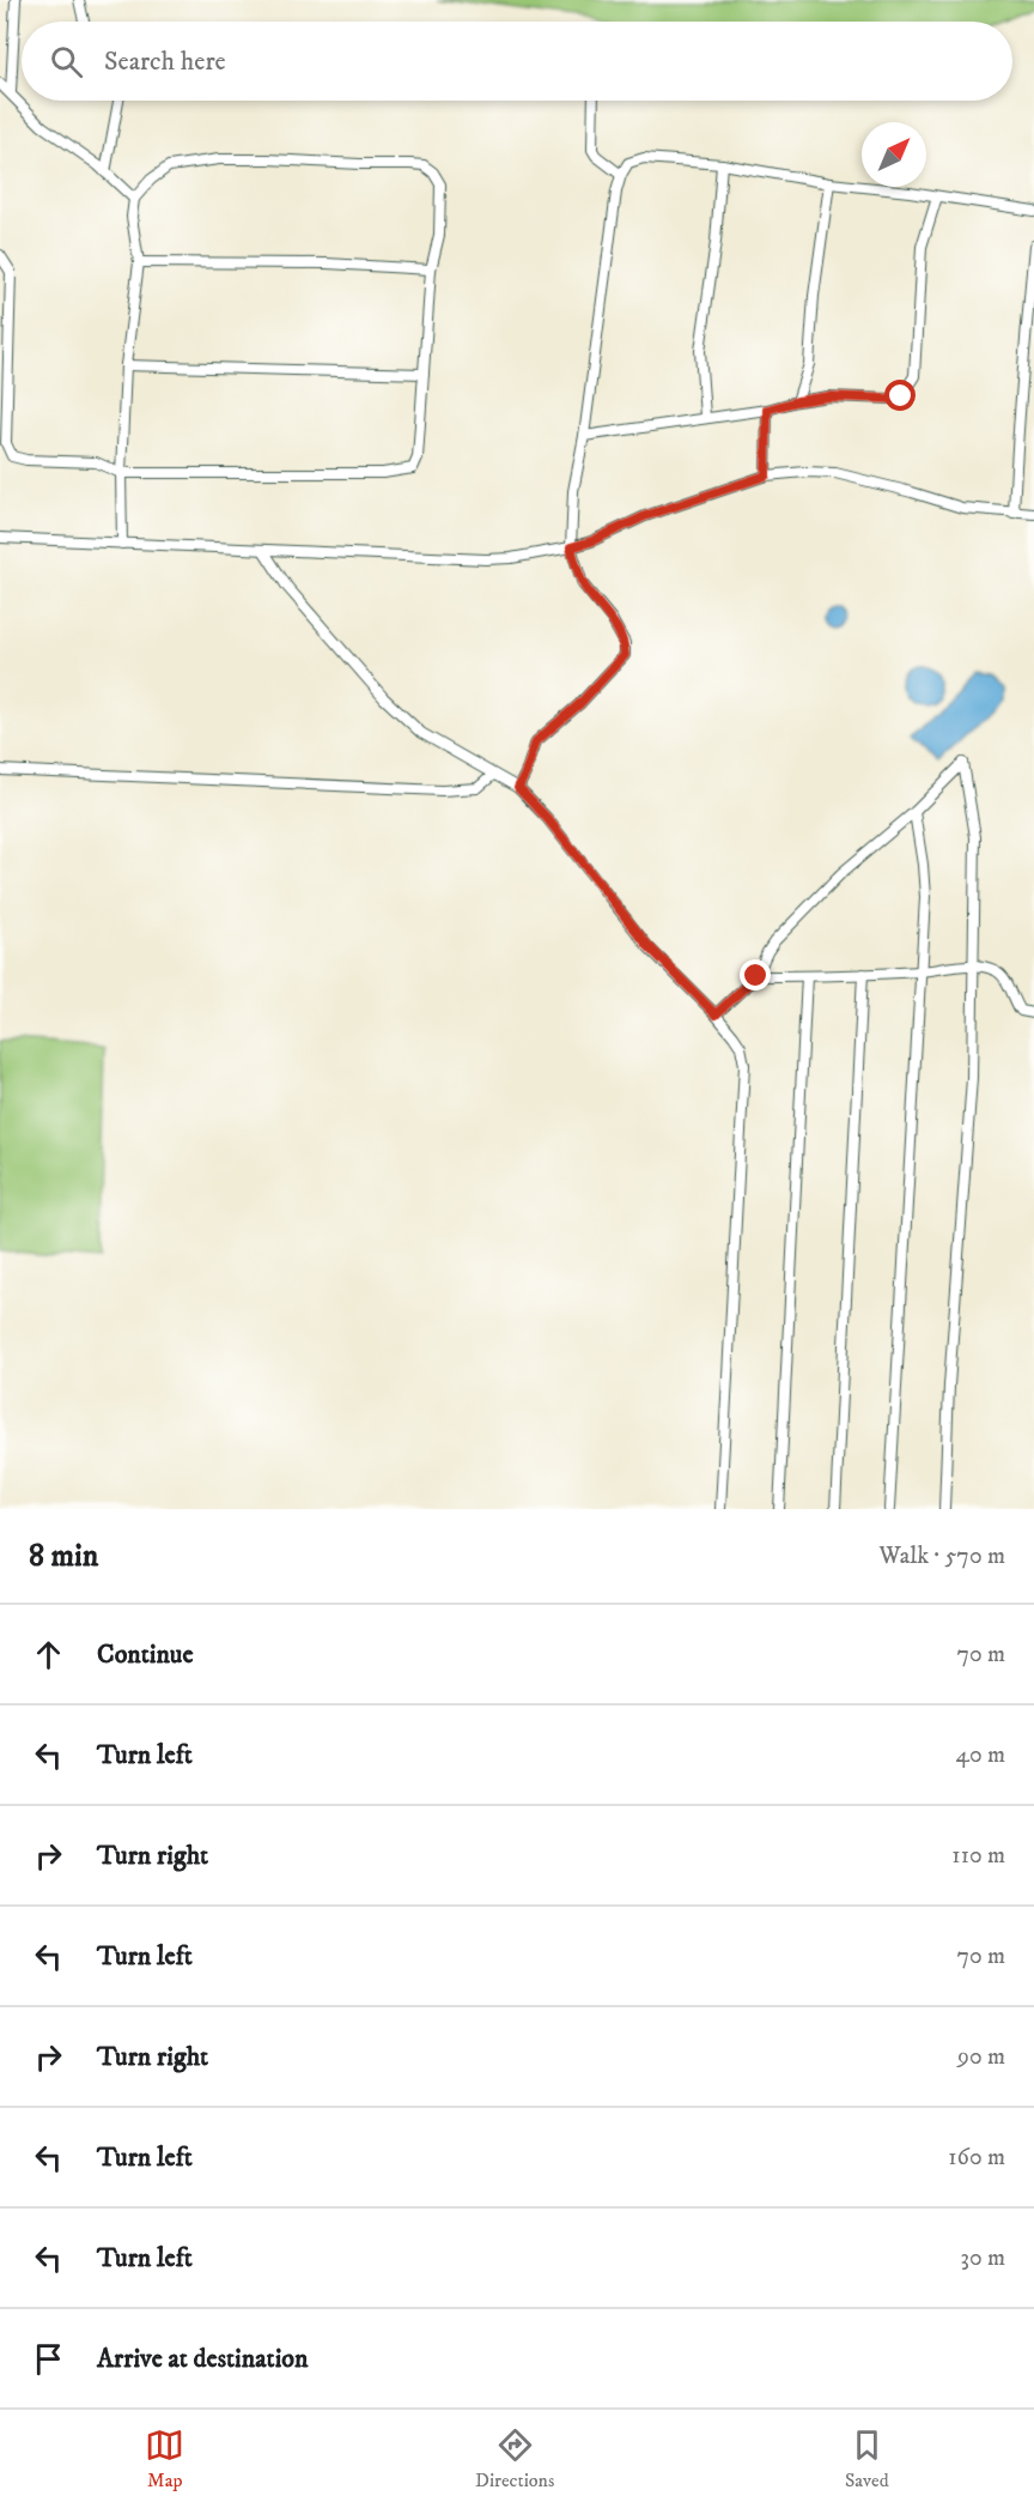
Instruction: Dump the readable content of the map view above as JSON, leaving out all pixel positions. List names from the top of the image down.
{
  "north": "top right",
  "page": {
    "search": "Search here",
    "heading": ["8 min", "Walk · 570 m"],
    "list": [
      ["Continue", "70 m"],
      ["Turn left", "40 m"],
      ["Turn right", "110 m"],
      ["Turn left", "70 m"],
      ["Turn right", "90 m"],
      ["Turn left", "160 m"],
      ["Turn left", "30 m"],
      "Arrive at destination"
    ],
    "nav": ["Map", "Directions", "Saved"]
  }
}
